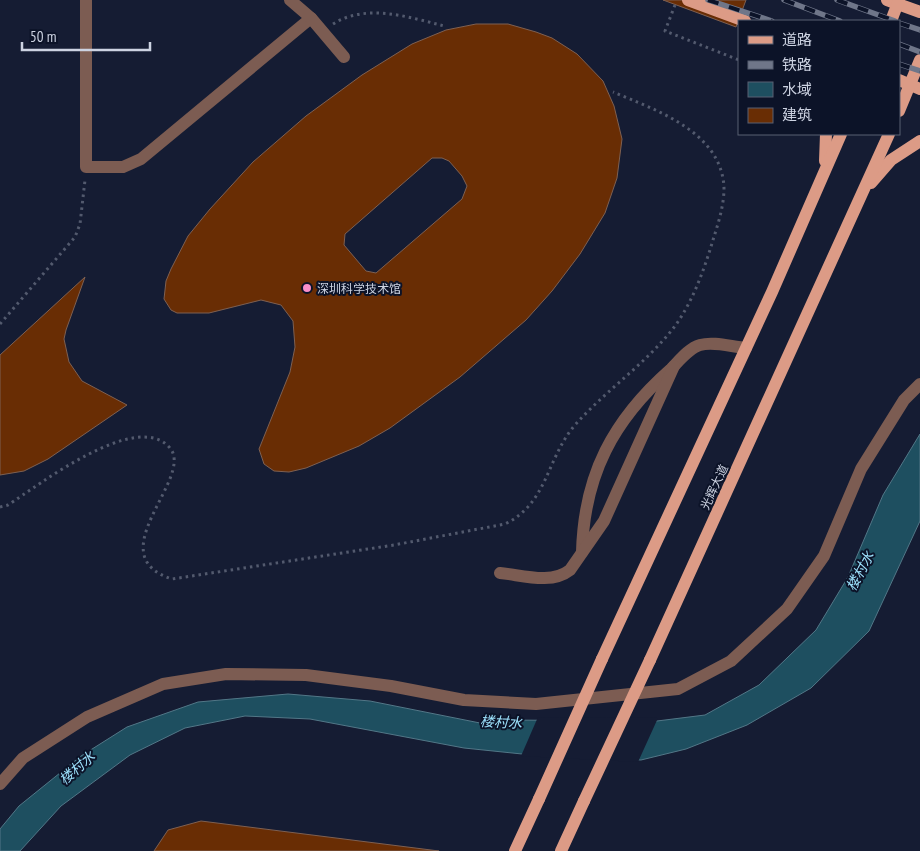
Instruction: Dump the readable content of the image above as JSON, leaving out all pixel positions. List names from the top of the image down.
{
  "streets": {
    "main road": ["光辉大道"]
  },
  "water": ["楼村水"],
  "places": ["深圳科学技术馆"],
  "legend": [
    "道路",
    "铁路",
    "水域",
    "建筑"
  ],
  "scale_bar": "50 m"
}
